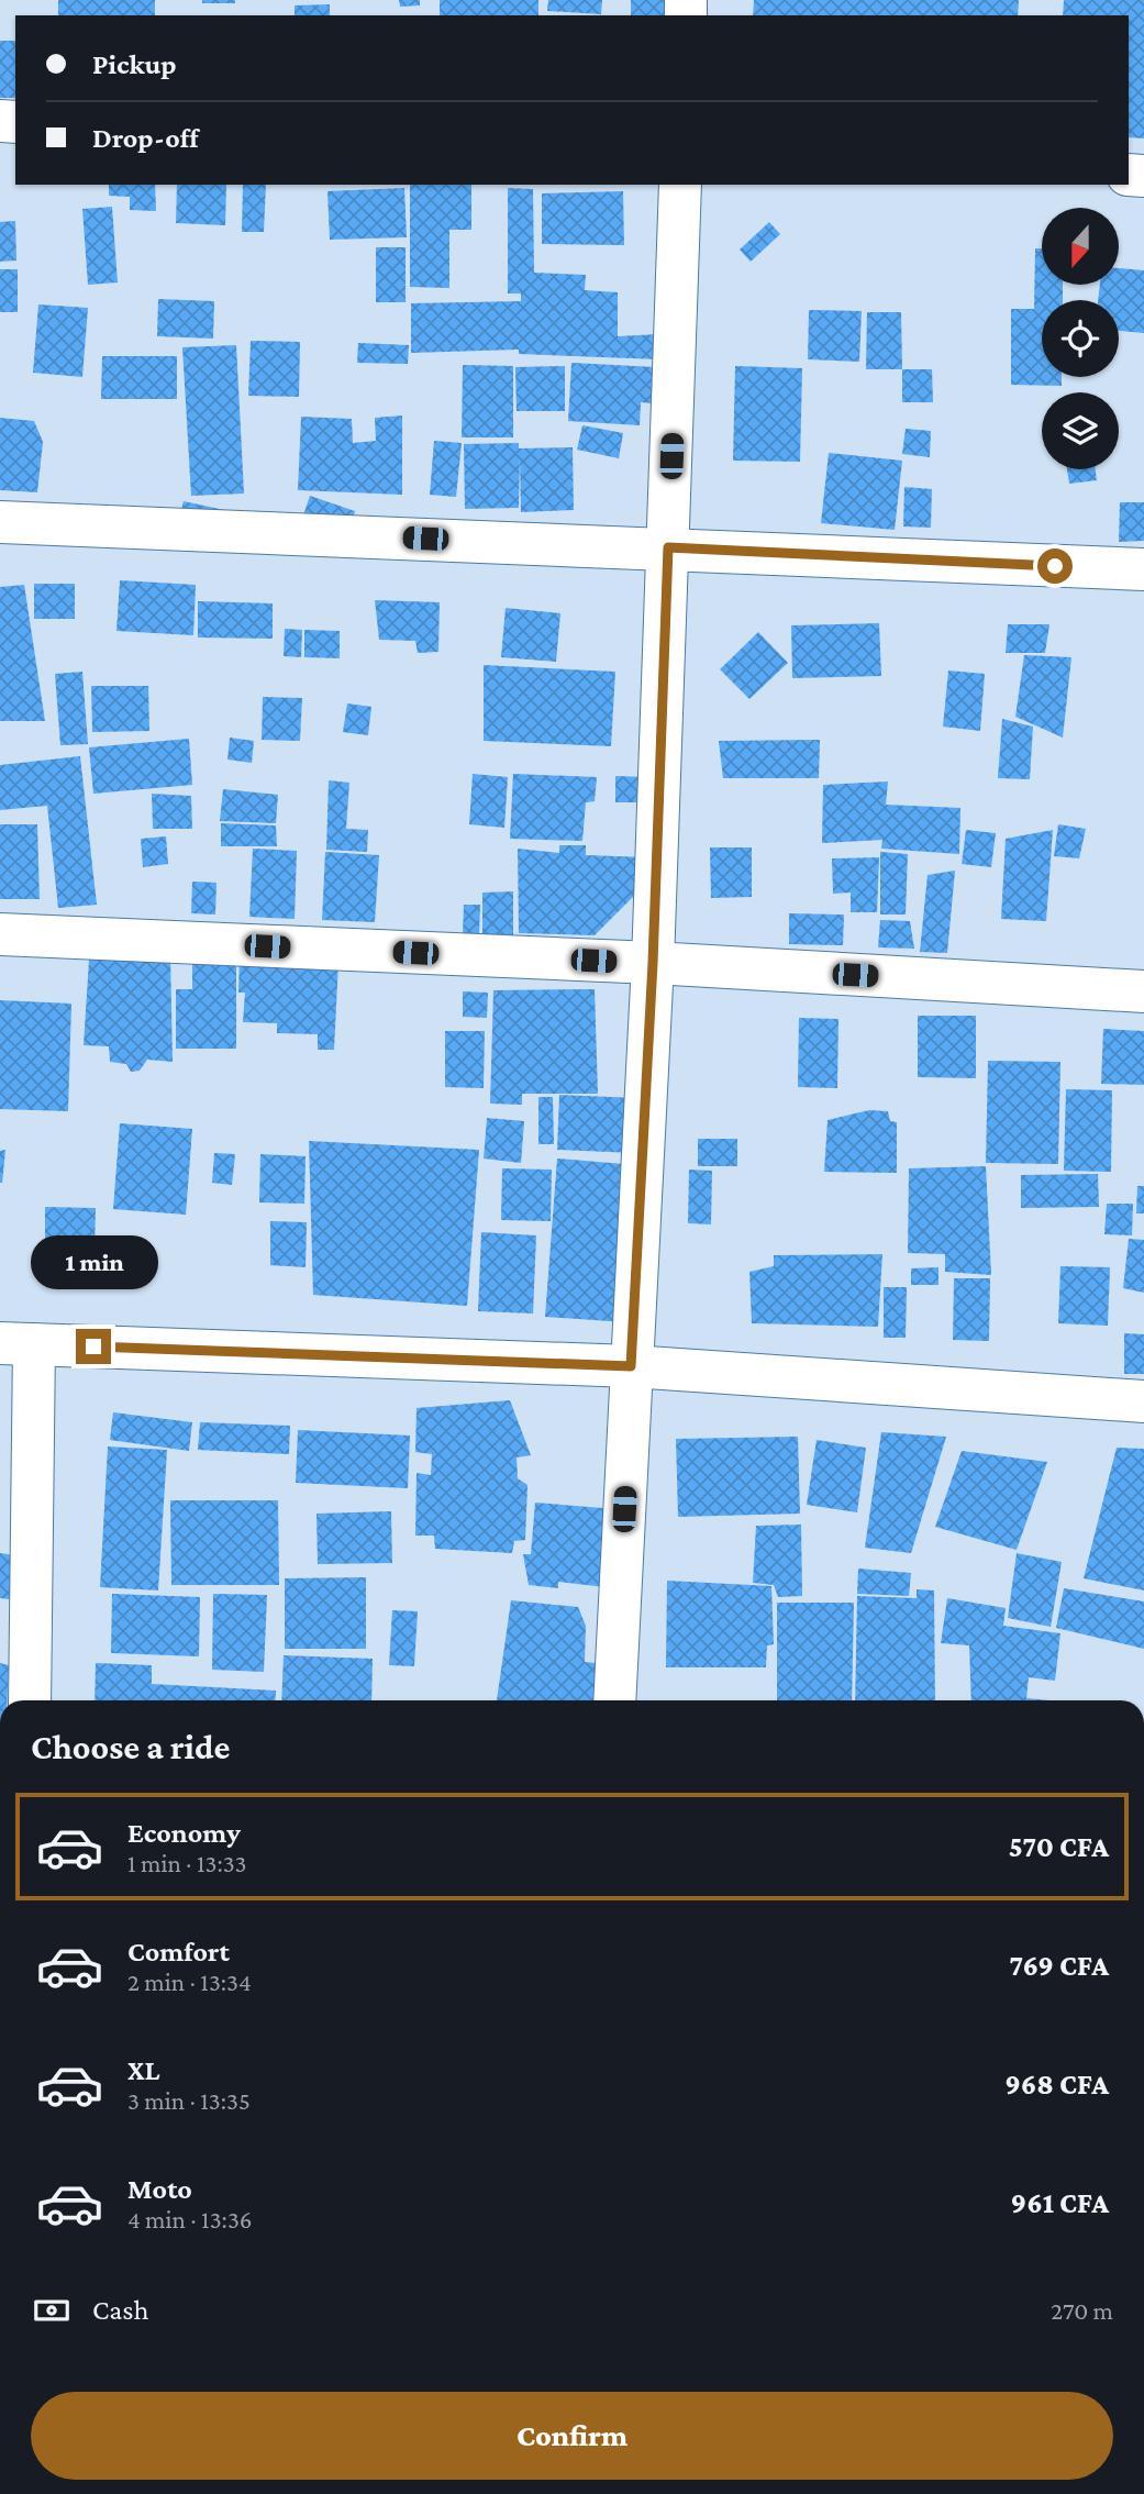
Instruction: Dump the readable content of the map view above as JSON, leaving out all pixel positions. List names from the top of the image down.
{
  "north": "bottom",
  "page": {
    "banner": ["Pickup", "Drop-off"],
    "bubble": "1 min",
    "heading": "Choose a ride",
    "list": [
      {
        "name": "Economy",
        "note": "1 min · 13:33",
        "value": "570 CFA"
      },
      {
        "name": "Comfort",
        "note": "2 min · 13:34",
        "value": "769 CFA"
      },
      {
        "name": "XL",
        "note": "3 min · 13:35",
        "value": "968 CFA"
      },
      {
        "name": "Moto",
        "note": "4 min · 13:36",
        "value": "961 CFA"
      }
    ],
    "pay": ["Cash", "270 m"],
    "buttons": "Confirm"
  }
}
